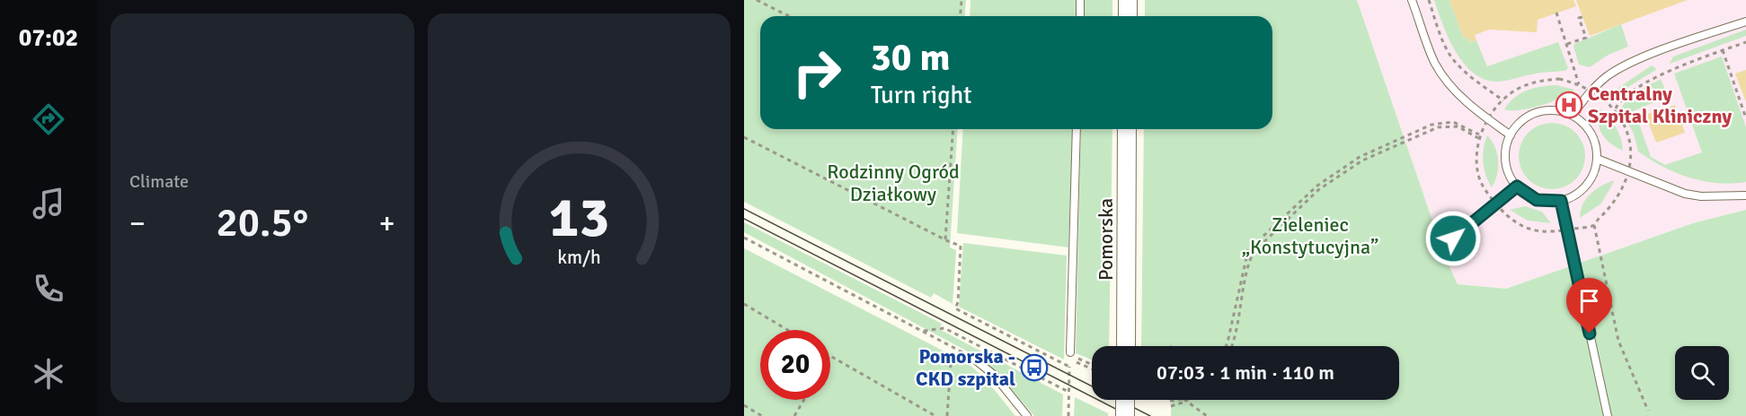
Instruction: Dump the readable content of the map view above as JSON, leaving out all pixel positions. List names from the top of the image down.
{
  "streets": {
    "street": ["Pomorska"]
  },
  "parks": ["Rodzinny Ogród Działkowy", "Zieleniec „Konstytucyjna”"],
  "places": {
    "hospital": ["Centralny Szpital Kliniczny"],
    "bus stop": ["Pomorska - CKD szpital"]
  },
  "page": {
    "tabs": "07:02",
    "tile": "Climate",
    "turn": ["30 m", "Turn right"],
    "heat": ["−", "20.5°", "+"],
    "limit": "20",
    "trip": "07:03 · 1 min · 110 m",
    "gauge": ["13", "km/h"]
  }
}
